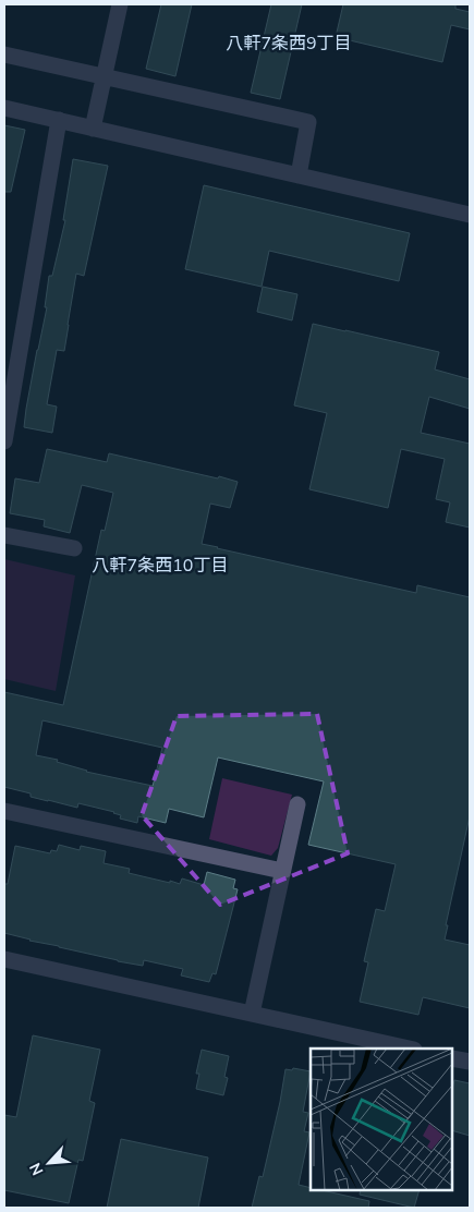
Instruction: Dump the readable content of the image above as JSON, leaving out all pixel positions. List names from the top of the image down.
{
  "districts": ["八軒7条西9丁目", "八軒7条西10丁目"],
  "north": "bottom left"
}
